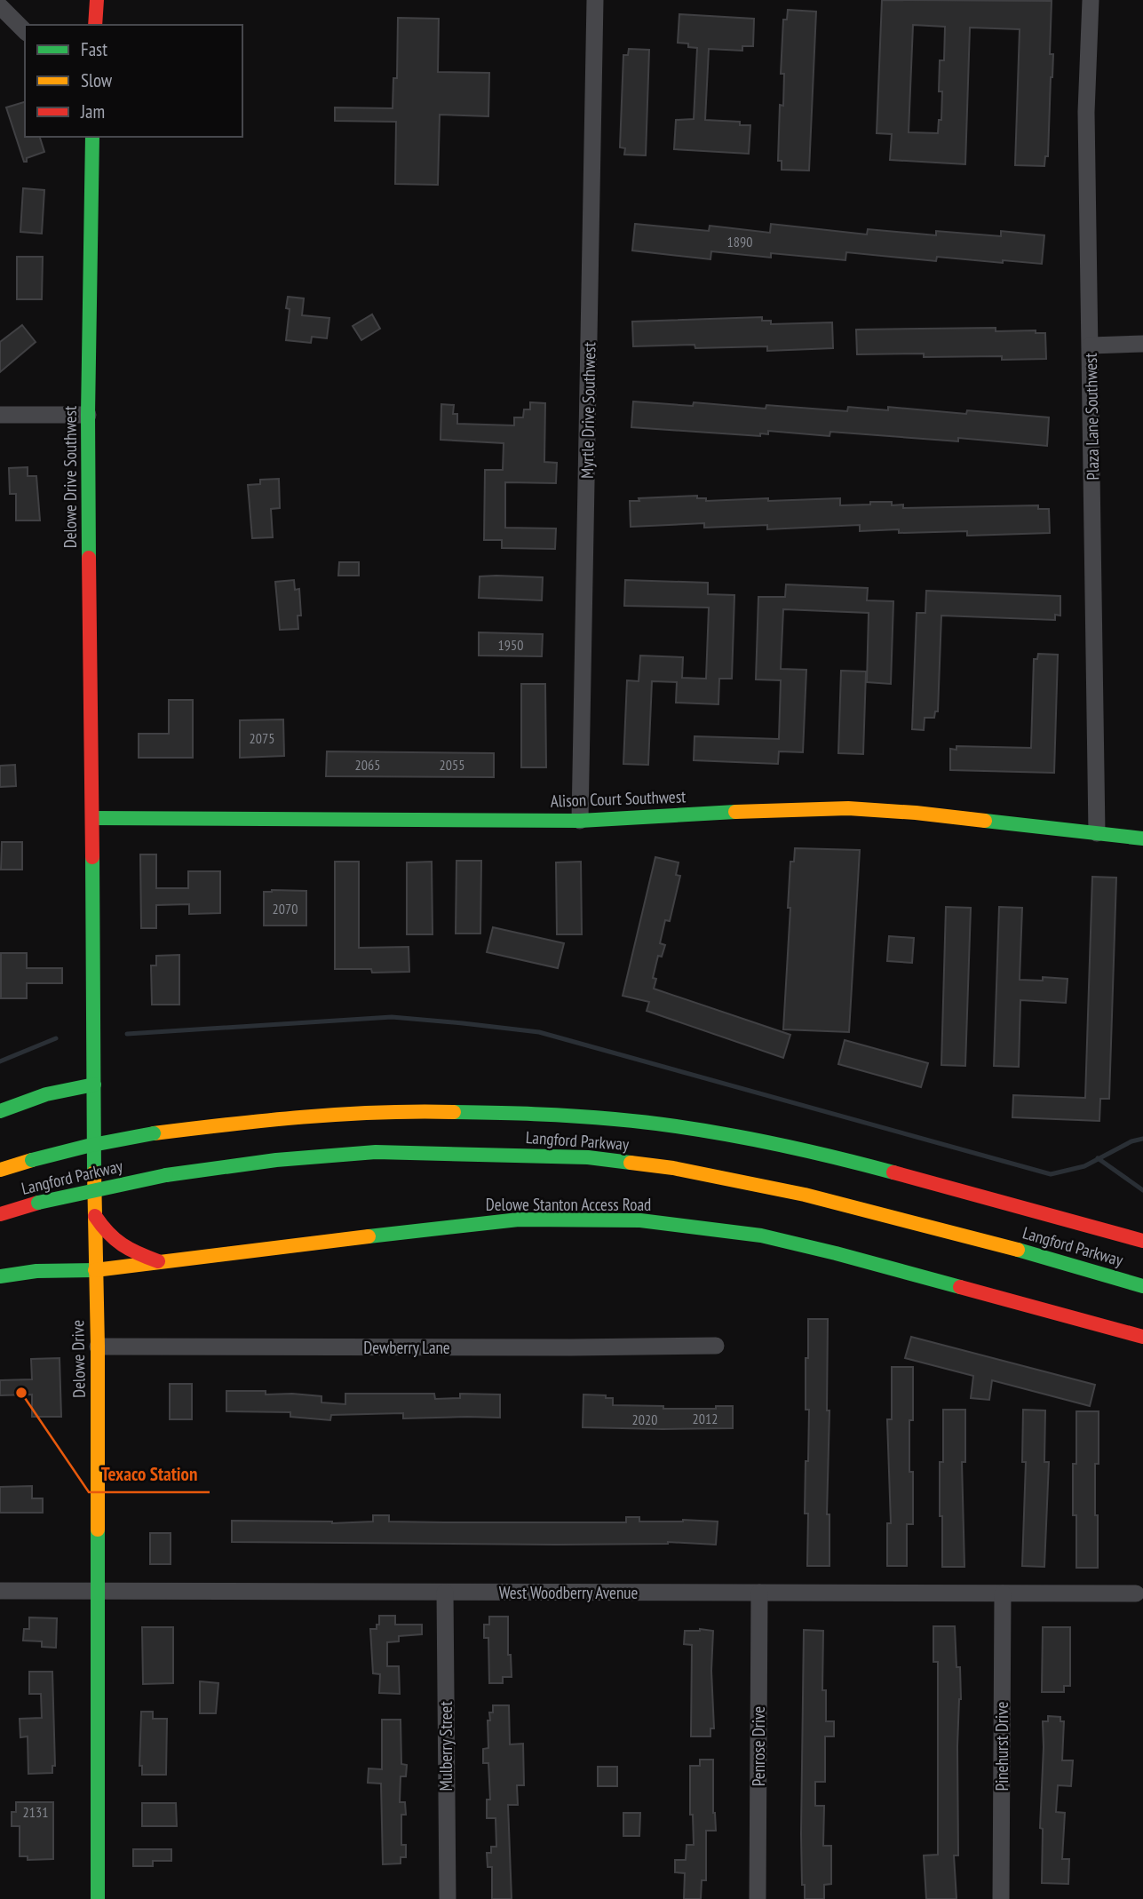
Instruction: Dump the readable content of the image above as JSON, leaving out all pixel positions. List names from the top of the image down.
{
  "streets": {
    "main road": [
      "Delowe Drive Southwest",
      "Alison Court Southwest",
      "Langford Parkway",
      "Delowe Stanton Access Road",
      "Delowe Drive"
    ],
    "street": [
      "Myrtle Drive Southwest",
      "Plaza Lane Southwest",
      "Dewberry Lane",
      "West Woodberry Avenue",
      "Mulberry Street",
      "Penrose Drive",
      "Pinehurst Drive"
    ]
  },
  "crossings": [
    ["Myrtle Drive Southwest", "Alison Court Southwest"],
    ["Plaza Lane Southwest", "Alison Court Southwest"],
    ["Delowe Drive Southwest", "Alison Court Southwest"],
    ["Delowe Drive Southwest", "Delowe Drive"],
    ["Alison Court Southwest", "Delowe Drive"],
    ["Delowe Stanton Access Road", "Delowe Drive"],
    ["Dewberry Lane", "Delowe Drive"],
    ["Delowe Drive", "West Woodberry Avenue"],
    ["West Woodberry Avenue", "Mulberry Street"],
    ["West Woodberry Avenue", "Penrose Drive"],
    ["West Woodberry Avenue", "Pinehurst Drive"]
  ],
  "places": ["Texaco Station"],
  "house_numbers": [
    "1890",
    "1950",
    "2075",
    "2065",
    "2055",
    "2070",
    "2012",
    "2020",
    "2131"
  ],
  "legend": ["Fast", "Slow", "Jam"]
}
